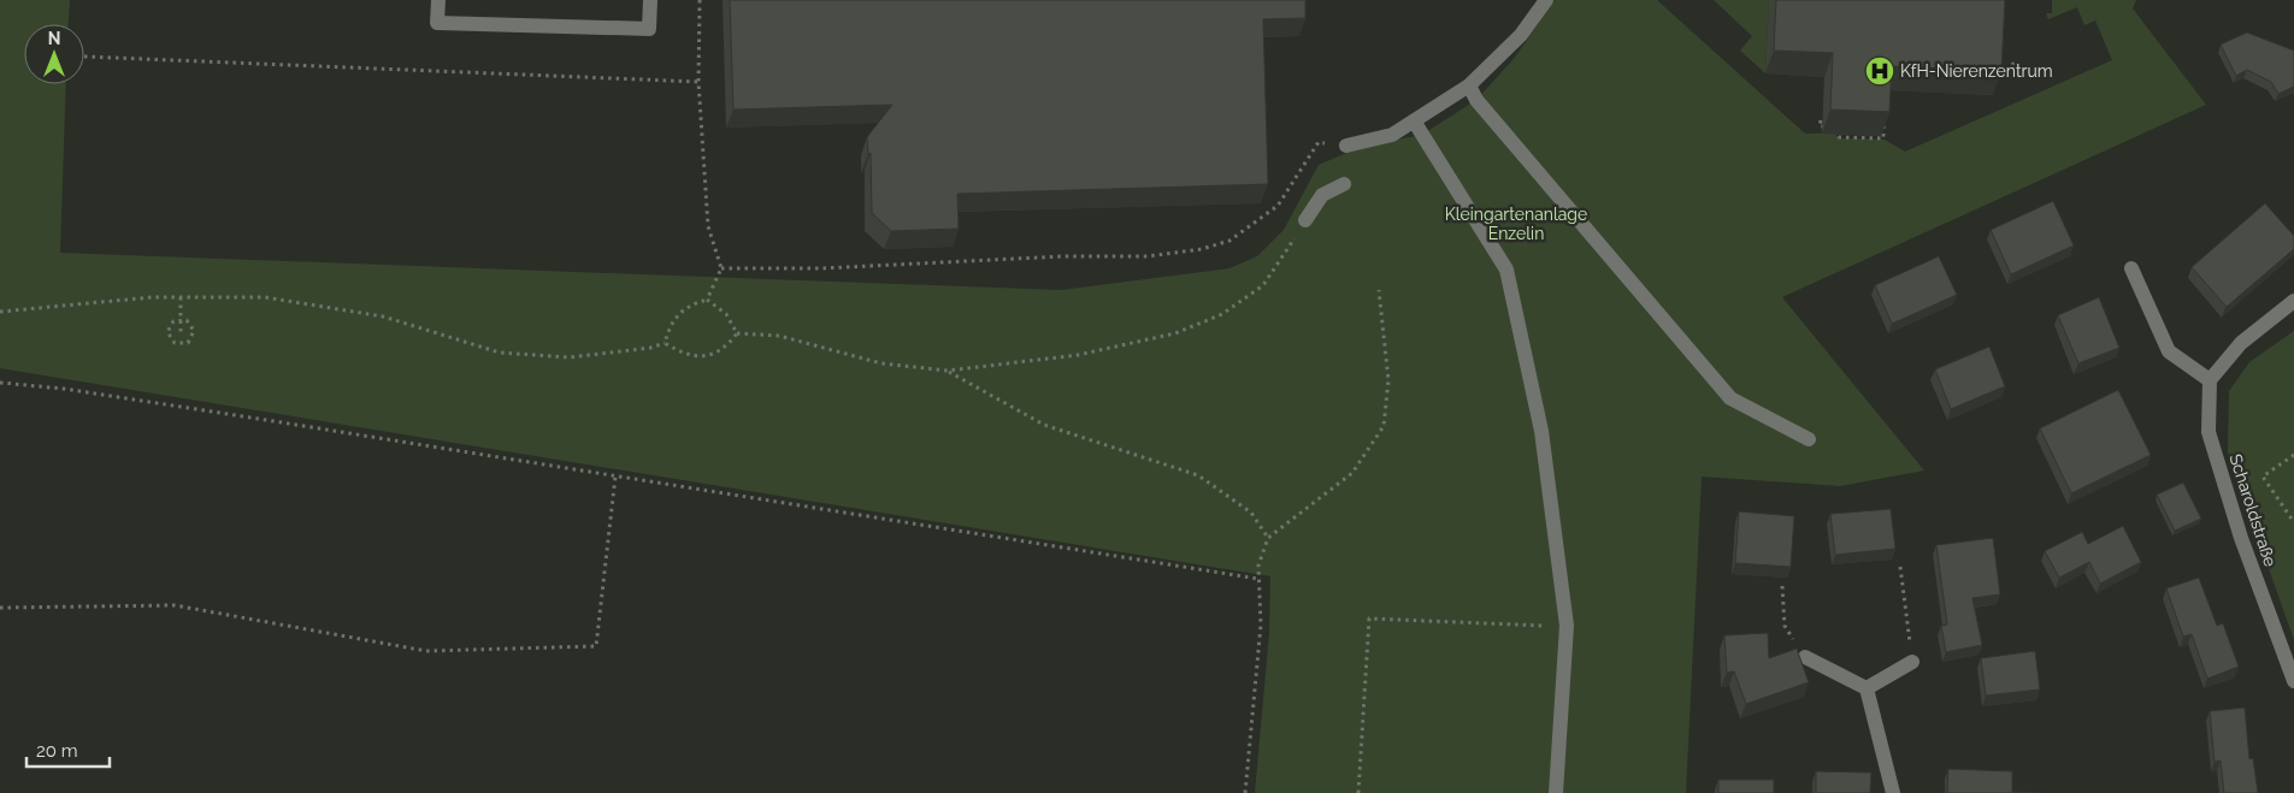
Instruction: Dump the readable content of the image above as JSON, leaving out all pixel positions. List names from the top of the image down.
{
  "streets": {
    "street": ["Scharoldstraße"]
  },
  "parks": ["Kleingartenanlage Enzelin"],
  "places": {
    "hospital": ["KfH-Nierenzentrum"]
  },
  "scale_bar": "20 m",
  "north": "top"
}
